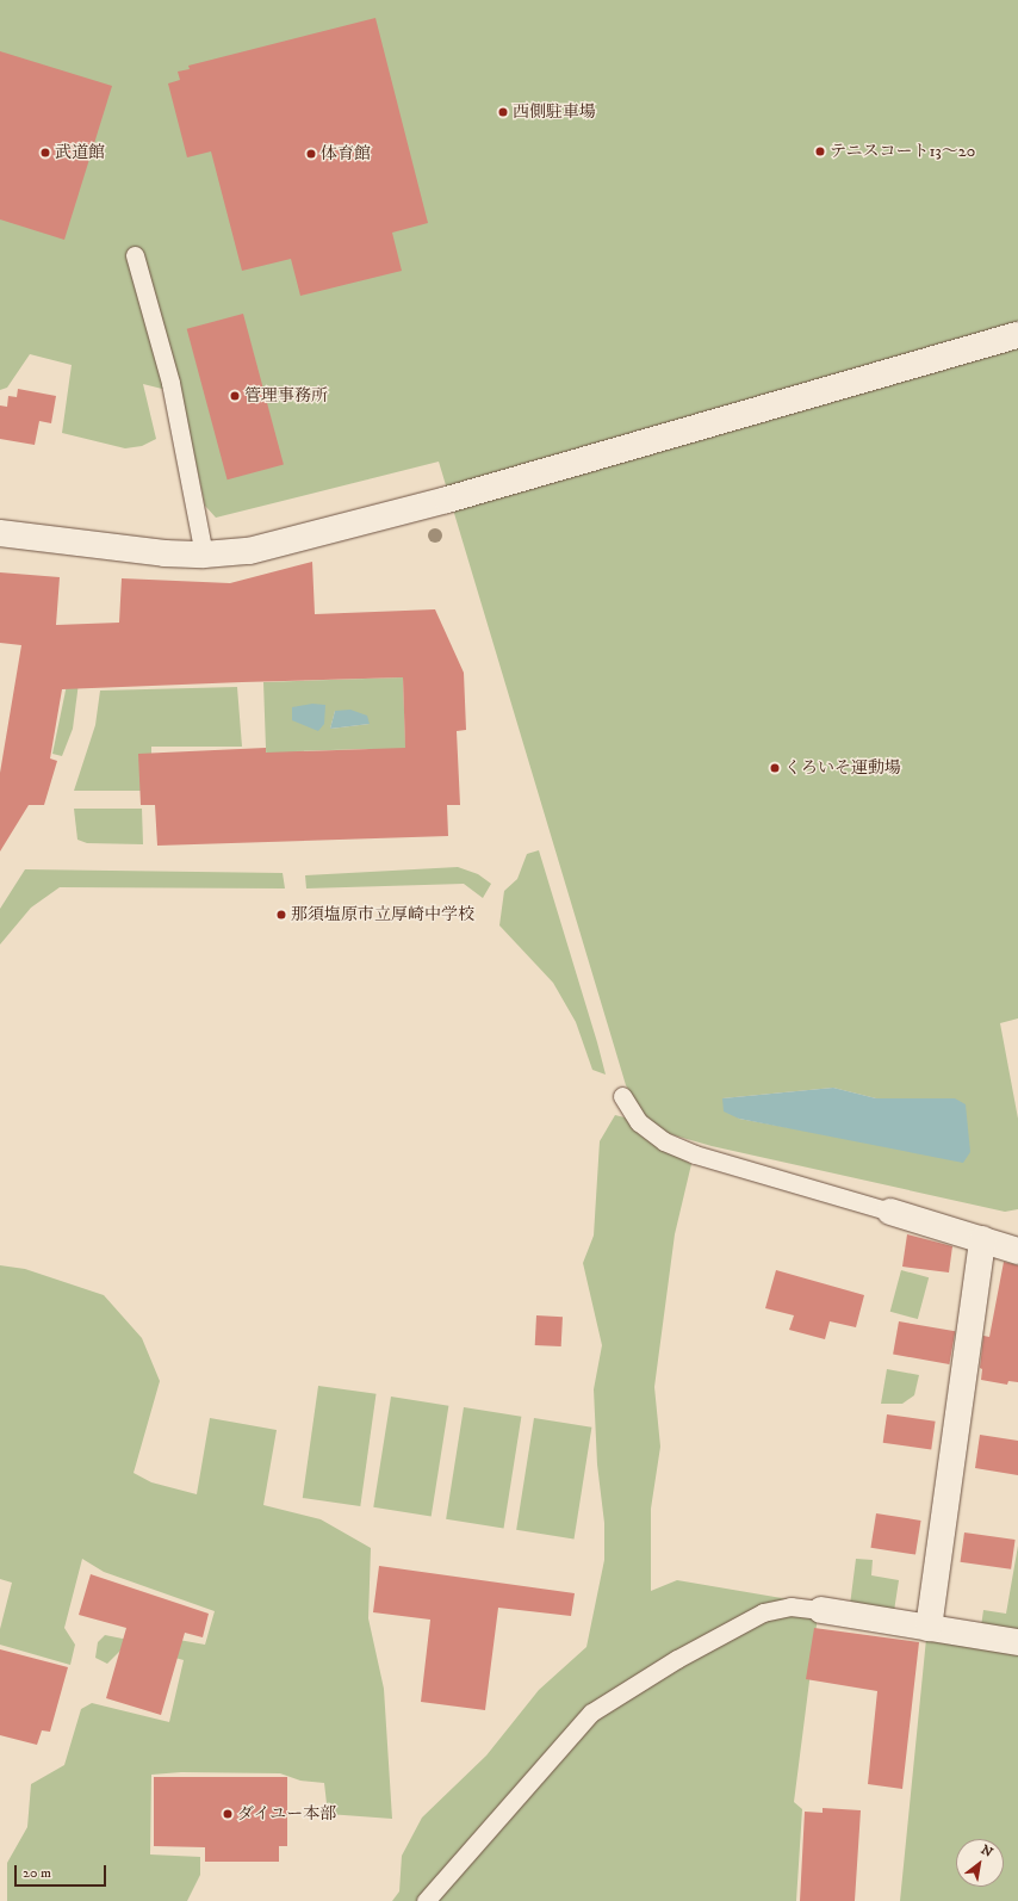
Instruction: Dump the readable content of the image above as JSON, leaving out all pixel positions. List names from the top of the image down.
{
  "places": [
    "西側駐車場",
    "テニスコート13～20",
    "武道館",
    "体育館",
    "管理事務所",
    "くろいそ運動場",
    "那須塩原市立厚崎中学校",
    "ダイユー本部"
  ],
  "scale_bar": "20 m",
  "north": "top right"
}
